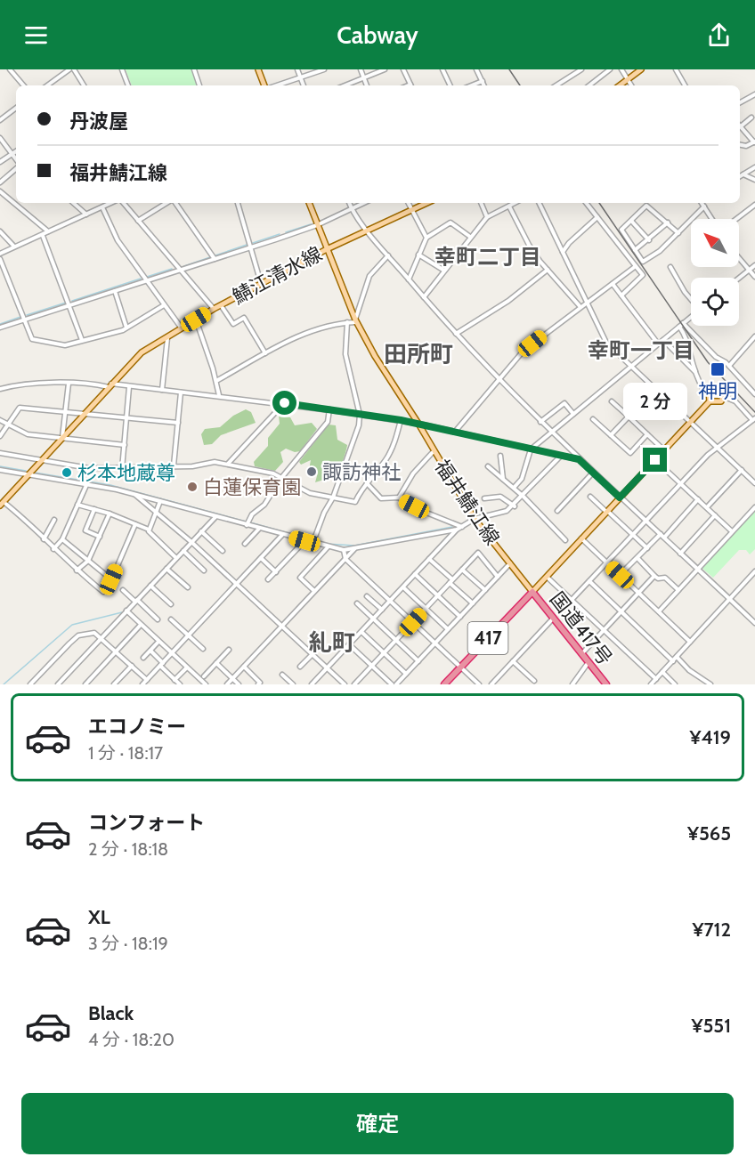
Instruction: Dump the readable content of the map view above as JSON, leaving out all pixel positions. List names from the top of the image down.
{
  "streets": {
    "highway": ["国道417号", "417"],
    "main road": ["鯖江清水線", "福井鯖江線"]
  },
  "crossings": [
    ["鯖江清水線", "福井鯖江線"],
    ["福井鯖江線", "国道417号"]
  ],
  "districts": [
    "幸町二丁目",
    "幸町一丁目",
    "田所町",
    "糺町"
  ],
  "places": {
    "transit": ["神明"],
    "other": ["諏訪神社", "杉本地蔵尊", "白蓮保育園"]
  },
  "north": "top left",
  "page": {
    "header": "Cabway",
    "banner": ["丹波屋", "福井鯖江線"],
    "bubble": "2 分",
    "list": [
      {
        "name": "エコノミー",
        "note": "1 分 · 18:17",
        "value": "¥419"
      },
      {
        "name": "コンフォート",
        "note": "2 分 · 18:18",
        "value": "¥565"
      },
      {
        "name": "XL",
        "note": "3 分 · 18:19",
        "value": "¥712"
      },
      {
        "name": "Black",
        "note": "4 分 · 18:20",
        "value": "¥551"
      }
    ],
    "buttons": "確定"
  }
}
